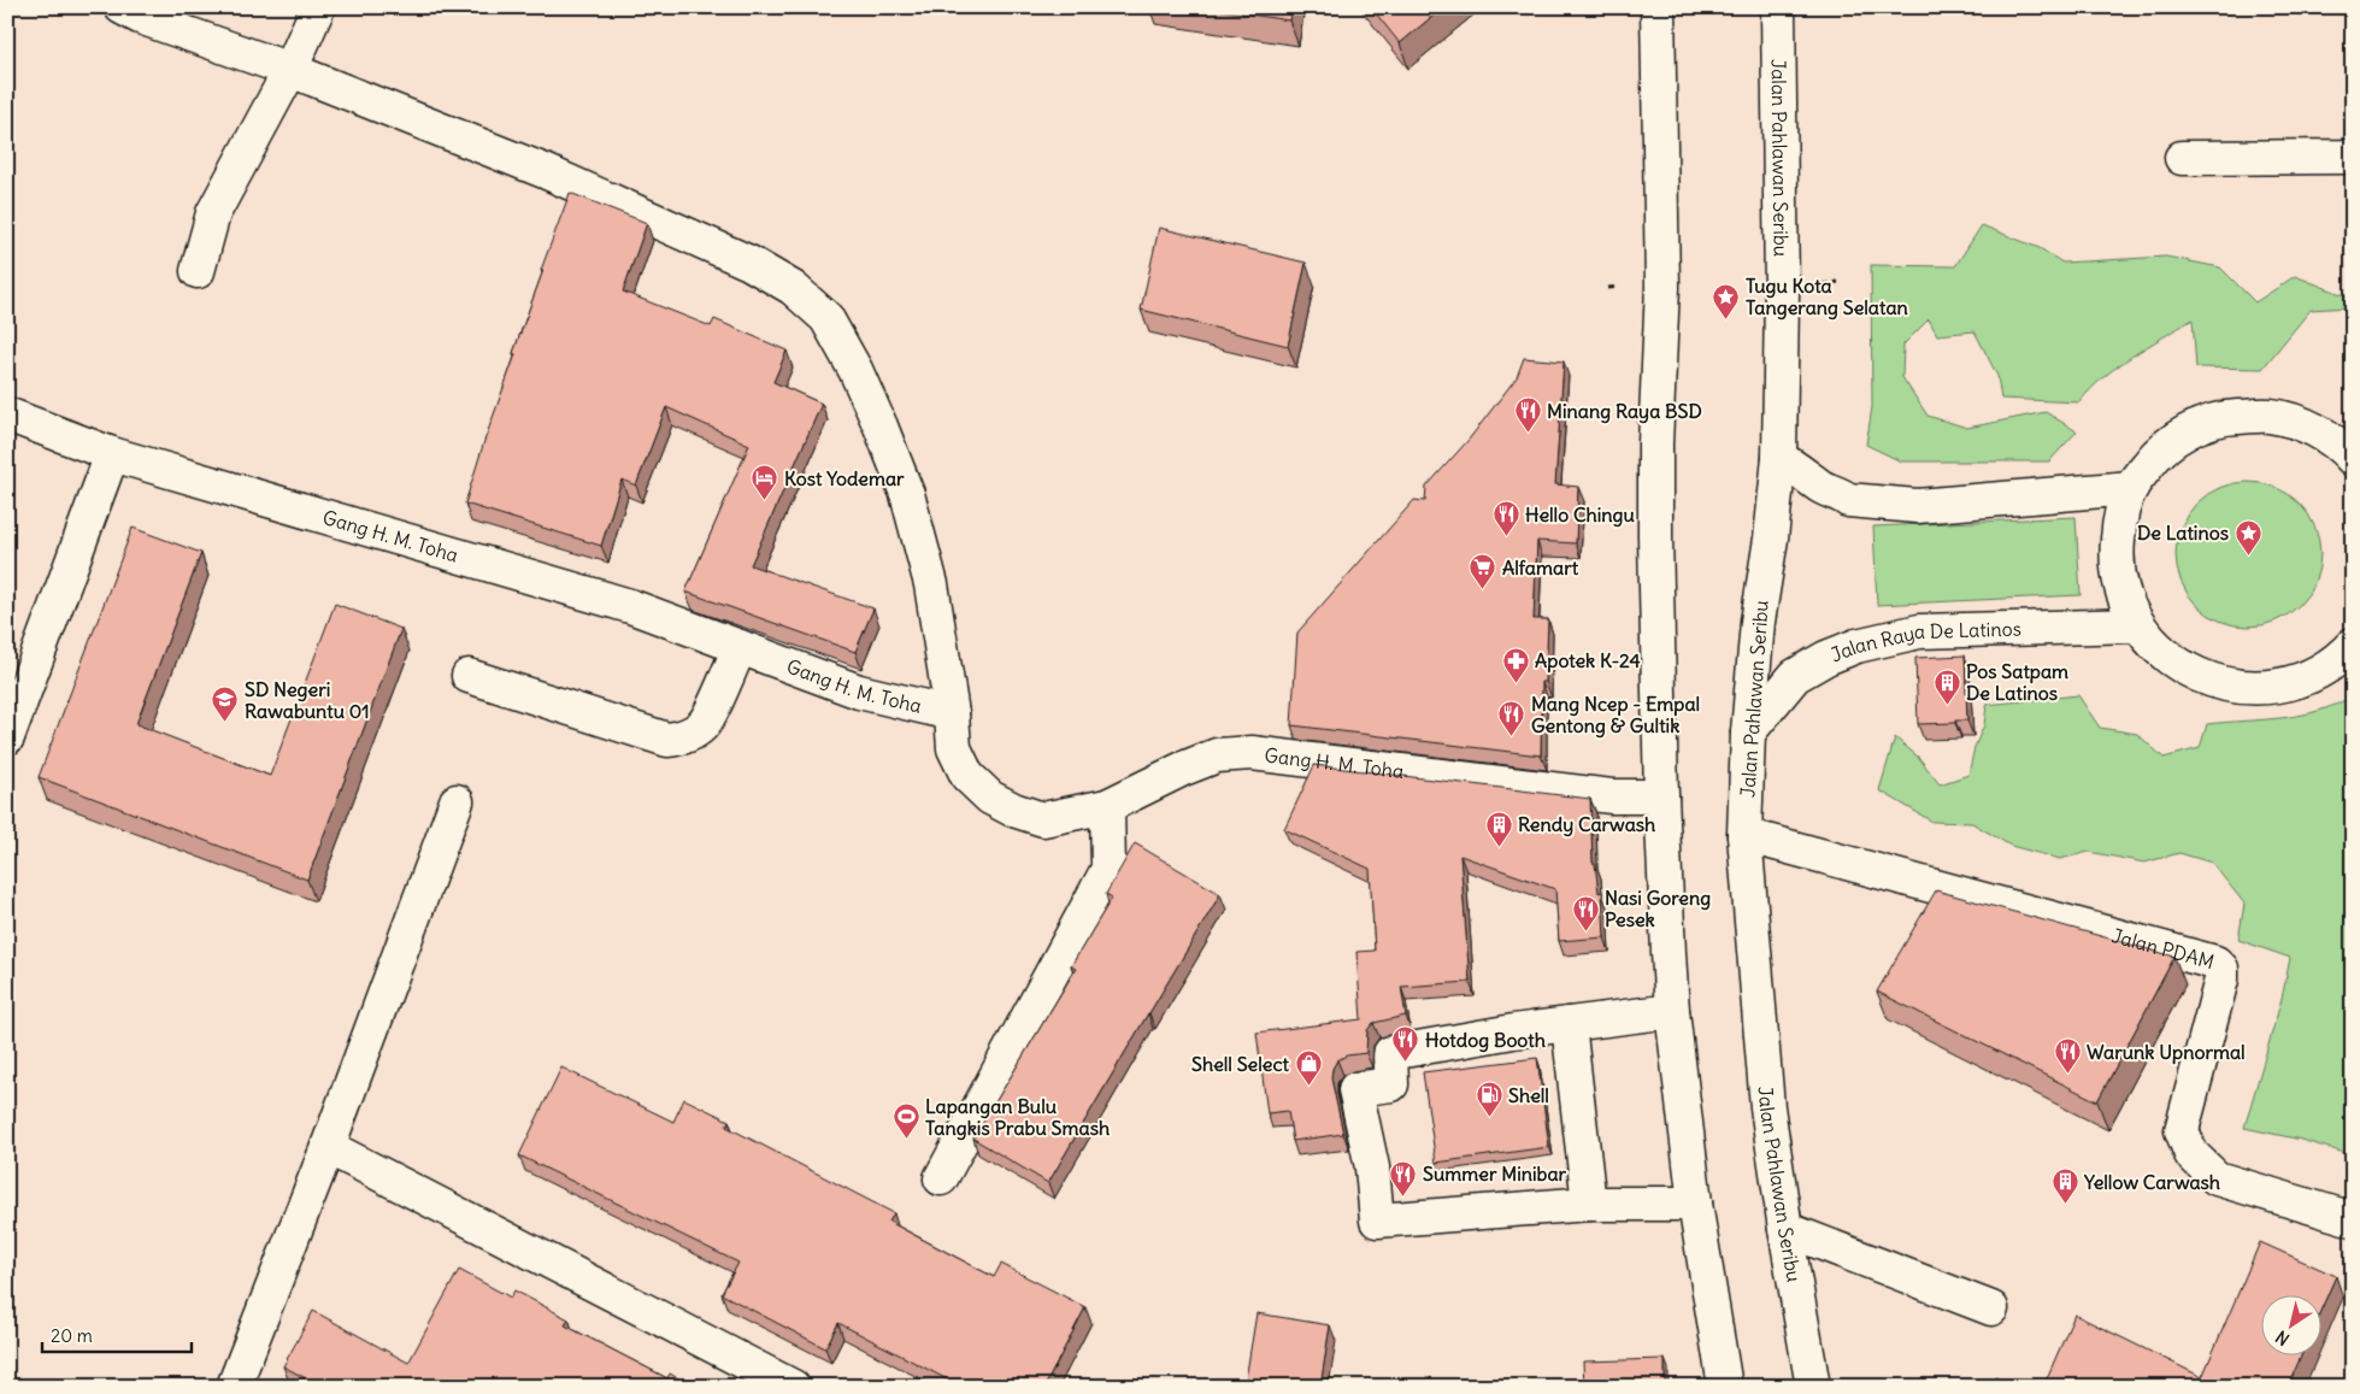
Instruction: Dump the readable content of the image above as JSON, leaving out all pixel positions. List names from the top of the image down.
{
  "streets": {
    "street": [
      "Jalan Pahlawan Seribu",
      "Gang H. M. Toha",
      "Jalan Raya De Latinos",
      "Jalan PDAM"
    ]
  },
  "crossings": [
    ["Jalan Pahlawan Seribu", "Jalan Raya De Latinos"],
    ["Jalan Pahlawan Seribu", "Jalan PDAM"]
  ],
  "places": {
    "place": ["Tugu Kota Tangerang Selatan", "De Latinos"],
    "restaurant": [
      "Minang Raya BSD",
      "Hello Chingu",
      "Mang Ncep - Empal Gentong & Gultik",
      "Nasi Goreng Pesek",
      "Hotdog Booth",
      "Warunk Upnormal",
      "Summer Minibar"
    ],
    "hotel": ["Kost Yodemar"],
    "supermarket": ["Alfamart"],
    "pharmacy": ["Apotek K-24"],
    "building": ["Pos Satpam De Latinos", "Rendy Carwash", "Yellow Carwash"],
    "school or university": ["SD Negeri Rawabuntu 01"],
    "shop": ["Shell Select"],
    "fuel station": ["Shell"],
    "sports": ["Lapangan Bulu Tangkis Prabu Smash"]
  },
  "scale_bar": "20 m",
  "north": "bottom left"
}
